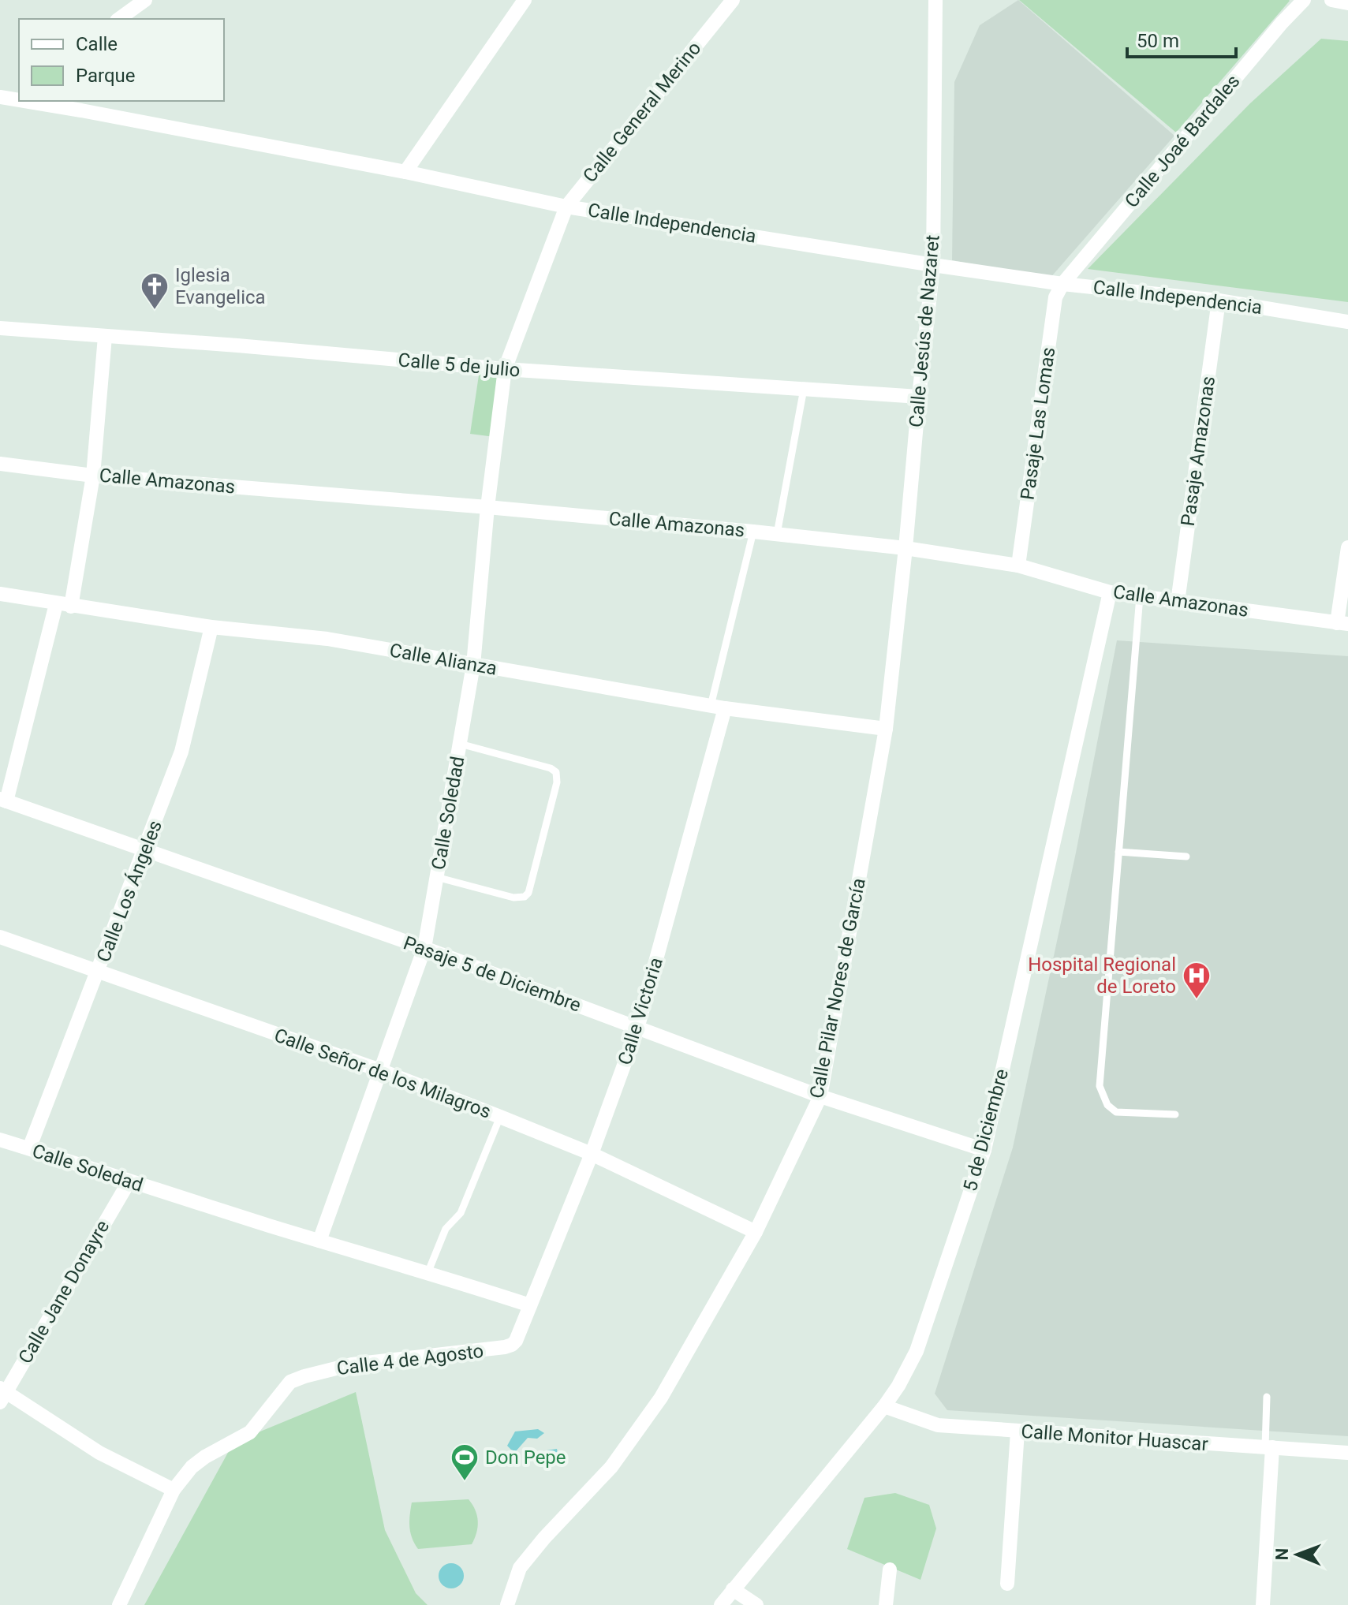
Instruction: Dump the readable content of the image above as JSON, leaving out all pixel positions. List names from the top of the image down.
{
  "streets": {
    "street": [
      "Calle General Merino",
      "Calle Joaé Bardales",
      "Calle Independencia",
      "Calle Jesús de Nazaret",
      "Calle 5 de julio",
      "Pasaje Las Lomas",
      "Pasaje Amazonas",
      "Calle Amazonas",
      "Calle Alianza",
      "Calle Soledad",
      "Calle Los Ángeles",
      "Pasaje 5 de Diciembre",
      "Calle Pilar Nores de García",
      "Calle Victoria",
      "Calle Señor de los Milagros",
      "5 de Diciembre",
      "Calle Jane Donayre",
      "Calle 4 de Agosto",
      "Calle Monitor Huascar"
    ]
  },
  "crossings": [
    ["Calle General Merino", "Calle Independencia"],
    ["Calle General Merino", "Calle 5 de julio"],
    ["Calle General Merino", "Calle Soledad"],
    ["Calle Joaé Bardales", "Calle Independencia"],
    ["Calle Joaé Bardales", "Pasaje Las Lomas"],
    ["Calle Independencia", "Calle Jesús de Nazaret"],
    ["Calle Independencia", "Pasaje Las Lomas"],
    ["Calle Independencia", "Pasaje Amazonas"],
    ["Calle Jesús de Nazaret", "Calle 5 de julio"],
    ["Calle Jesús de Nazaret", "Calle Amazonas"],
    ["Calle Jesús de Nazaret", "Calle Pilar Nores de García"],
    ["Calle 5 de julio", "Calle Soledad"],
    ["Pasaje Las Lomas", "Calle Amazonas"],
    ["Pasaje Amazonas", "Calle Amazonas"],
    ["Calle Amazonas", "Calle Soledad"],
    ["Calle Amazonas", "Calle Pilar Nores de García"],
    ["Calle Amazonas", "5 de Diciembre"],
    ["Calle Alianza", "Calle Soledad"],
    ["Calle Alianza", "Calle Los Ángeles"],
    ["Calle Alianza", "Calle Pilar Nores de García"],
    ["Calle Alianza", "Calle Victoria"],
    ["Calle Soledad", "Calle Los Ángeles"],
    ["Calle Soledad", "Pasaje 5 de Diciembre"],
    ["Calle Soledad", "Calle Victoria"],
    ["Calle Soledad", "Calle Señor de los Milagros"],
    ["Calle Soledad", "Calle Jane Donayre"],
    ["Calle Soledad", "Calle 4 de Agosto"],
    ["Calle Los Ángeles", "Pasaje 5 de Diciembre"],
    ["Calle Los Ángeles", "Calle Señor de los Milagros"],
    ["Pasaje 5 de Diciembre", "Calle Pilar Nores de García"],
    ["Pasaje 5 de Diciembre", "Calle Victoria"],
    ["Pasaje 5 de Diciembre", "5 de Diciembre"],
    ["Calle Pilar Nores de García", "Calle Señor de los Milagros"],
    ["Calle Victoria", "Calle Señor de los Milagros"],
    ["Calle Victoria", "Calle 4 de Agosto"],
    ["5 de Diciembre", "Calle Monitor Huascar"]
  ],
  "places": {
    "church": ["Iglesia Evangelica"],
    "hospital": ["Hospital Regional de Loreto"],
    "sports": ["Don Pepe"]
  },
  "legend": ["Calle", "Parque"],
  "scale_bar": "50 m",
  "north": "left"
}
